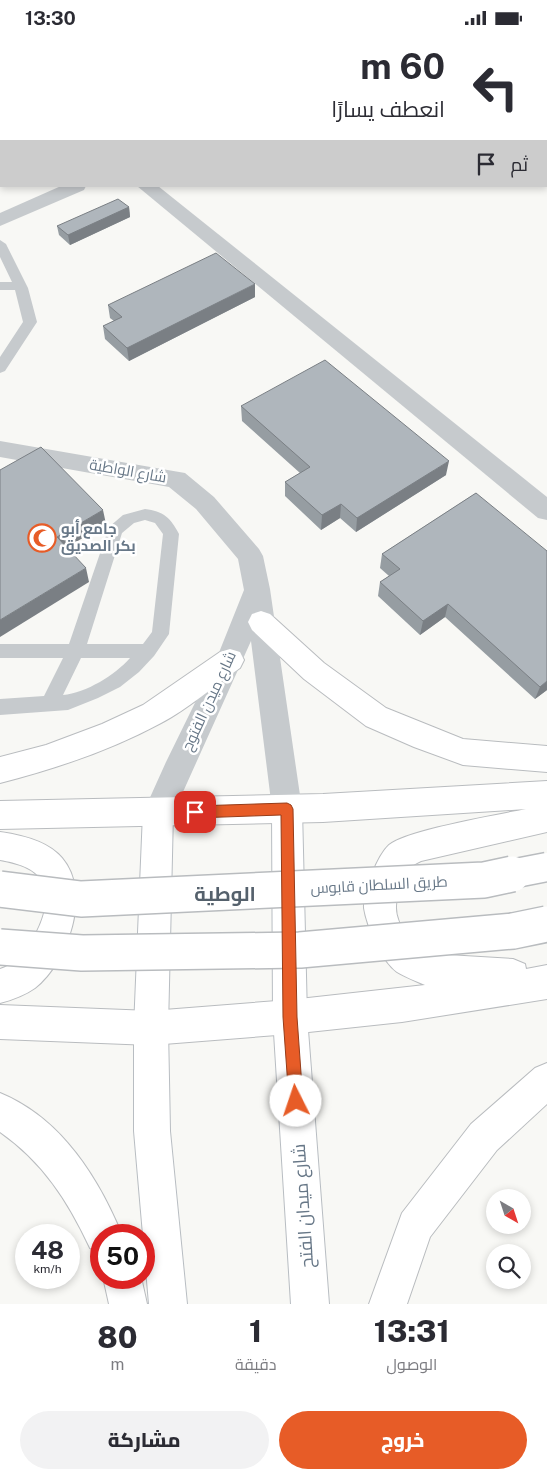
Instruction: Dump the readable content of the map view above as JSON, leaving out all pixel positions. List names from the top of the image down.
{
  "streets": {
    "main road": ["طريق السلطان قابوس", "شارع ميدان الفتح"],
    "street": ["شارع الواطية", "شارع ميدن الفتوح"]
  },
  "crossings": [
    ["شارع الواطية", "شارع ميدن الفتوح"],
    ["شارع الواطية", "شارع ميدان الفتح"]
  ],
  "districts": ["الوطية"],
  "places": {
    "mosque": ["جامع أبو بكر الصديق"]
  },
  "north": "bottom right",
  "page": {
    "status": "13:30",
    "turn": ["60 m", "انعطف يسارًا"],
    "then": "ثم",
    "speed": "48 km/h",
    "limit": "50",
    "eta": [
      "13:31",
      "الوصول",
      "1",
      "دقيقة",
      "80",
      "m"
    ],
    "buttons": ["خروج", "مشاركة"]
  }
}
